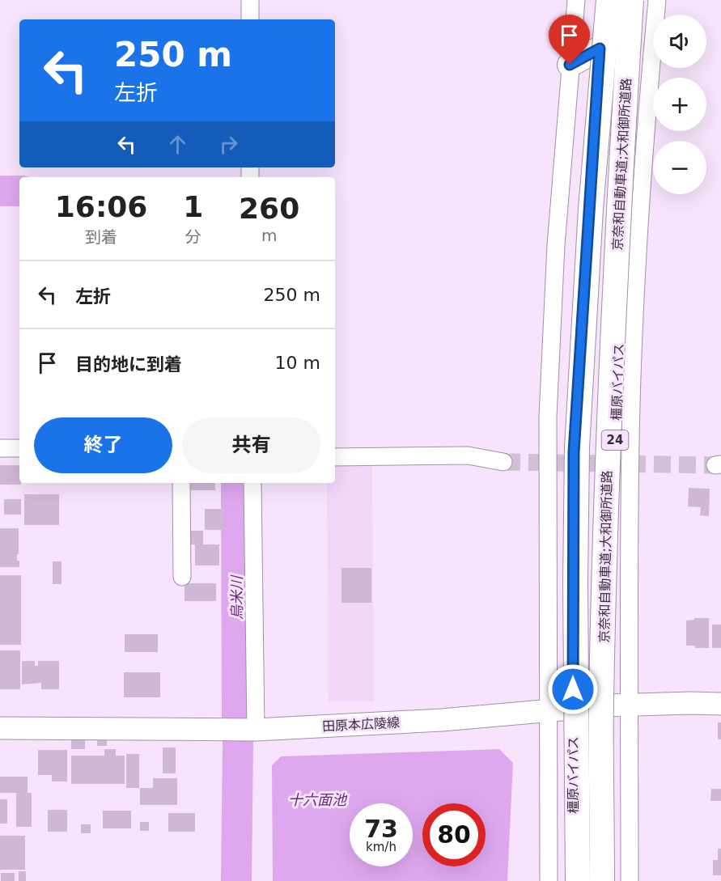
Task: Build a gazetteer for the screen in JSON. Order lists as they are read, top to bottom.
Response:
{
  "streets": {
    "highway": ["京奈和自動車道;大和御所道路", "橿原バイパス", "24"],
    "main road": ["田原本広陵線"]
  },
  "crossings": [
    ["橿原バイパス", "田原本広陵線"]
  ],
  "water": ["烏米川", "十六面池"],
  "page": {
    "map_buttons": ["+", "−"],
    "turn": ["250 m", "左折"],
    "eta": [
      "16:06",
      "到着",
      "1",
      "分",
      "260",
      "m"
    ],
    "list": [
      {
        "name": "左折",
        "value": "250 m"
      },
      {
        "name": "目的地に到着",
        "value": "10 m"
      }
    ],
    "buttons": ["終了", "共有"],
    "speed": "73 km/h",
    "limit": "80"
  }
}
